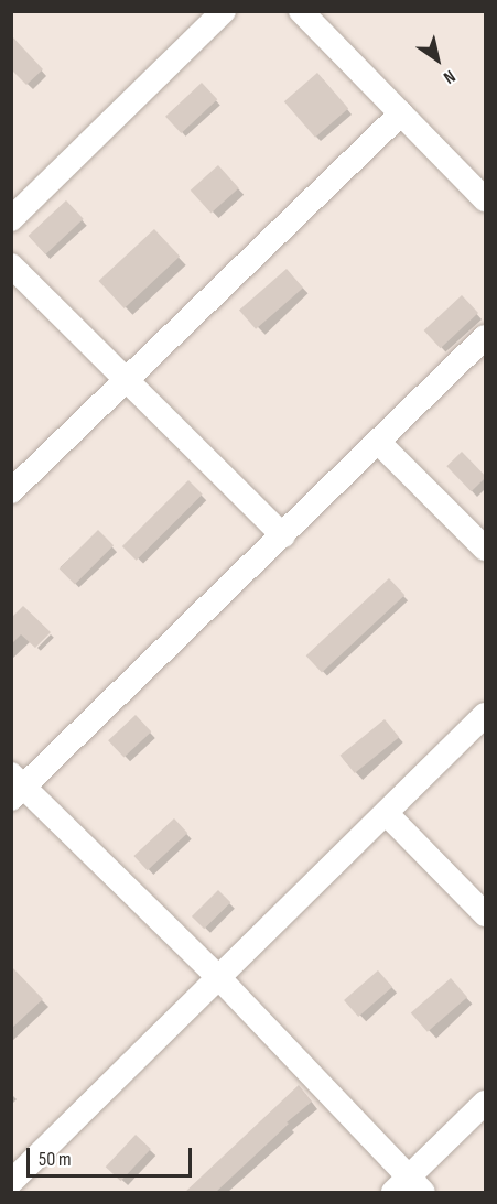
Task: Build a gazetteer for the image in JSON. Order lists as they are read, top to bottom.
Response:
{
  "scale_bar": "50 m",
  "north": "bottom right"
}
